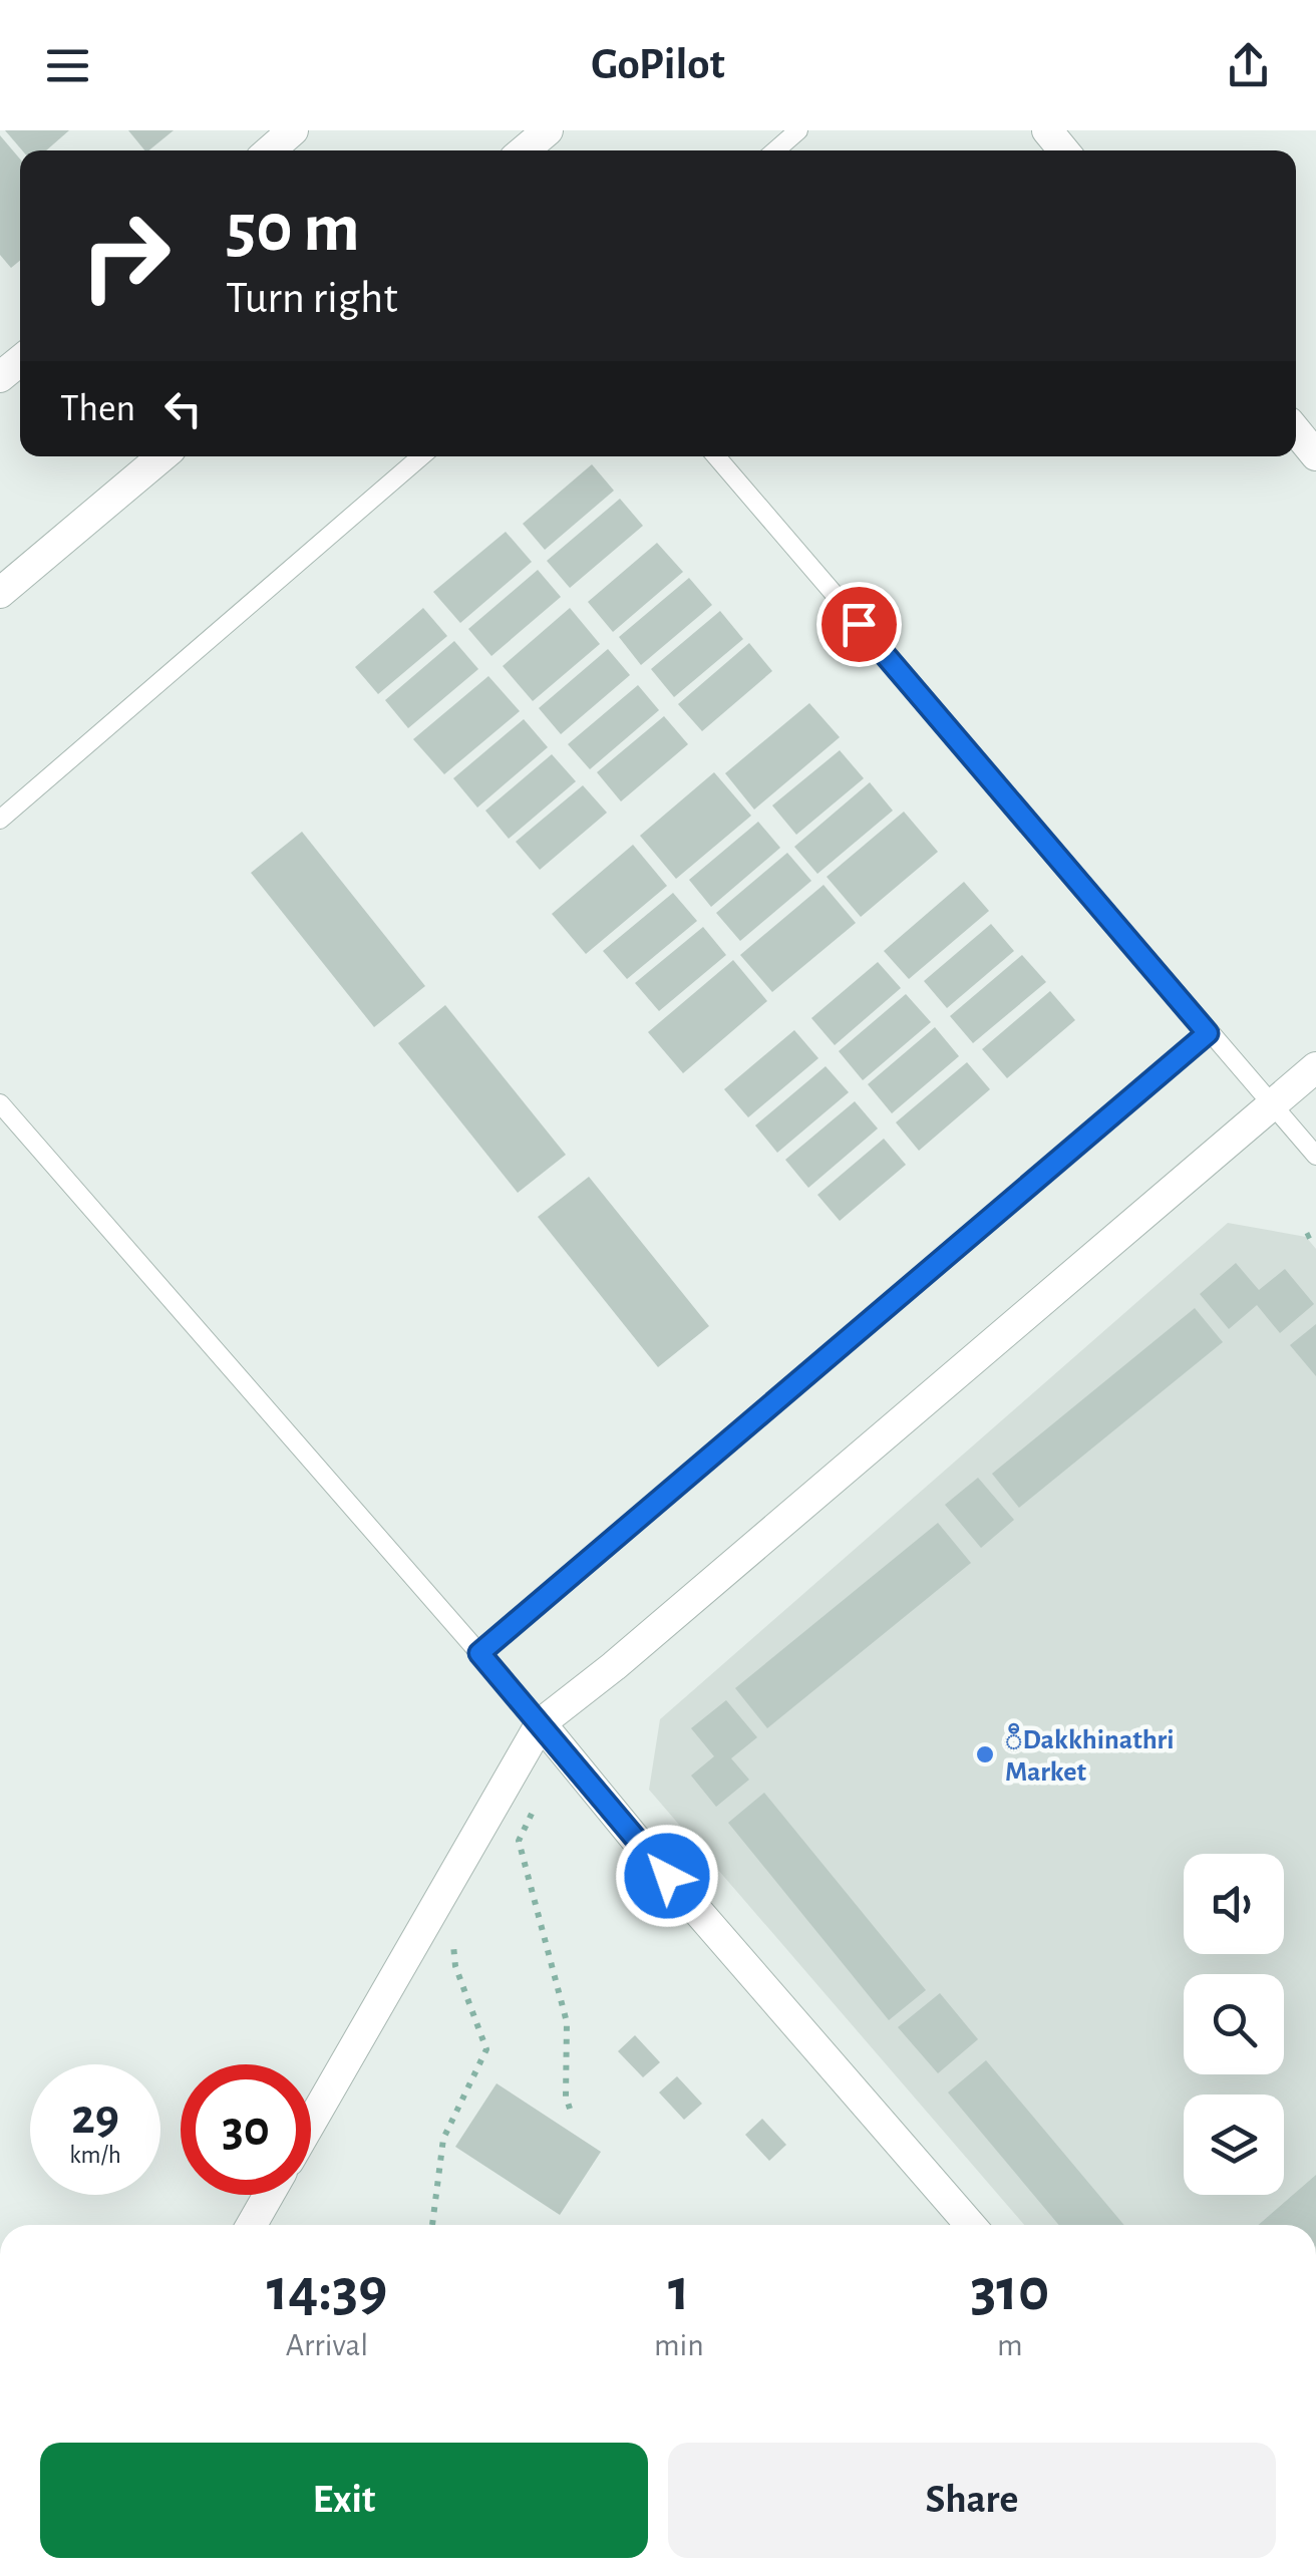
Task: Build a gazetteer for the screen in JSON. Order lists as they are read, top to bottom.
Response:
{
  "places": ["ီDakkhinathri Market"],
  "page": {
    "header": "GoPilot",
    "turn": ["50 m", "Turn right"],
    "then": "Then",
    "speed": "29 km/h",
    "limit": "30",
    "eta": [
      "14:39",
      "Arrival",
      "1",
      "min",
      "310",
      "m"
    ],
    "buttons": ["Exit", "Share"]
  }
}
